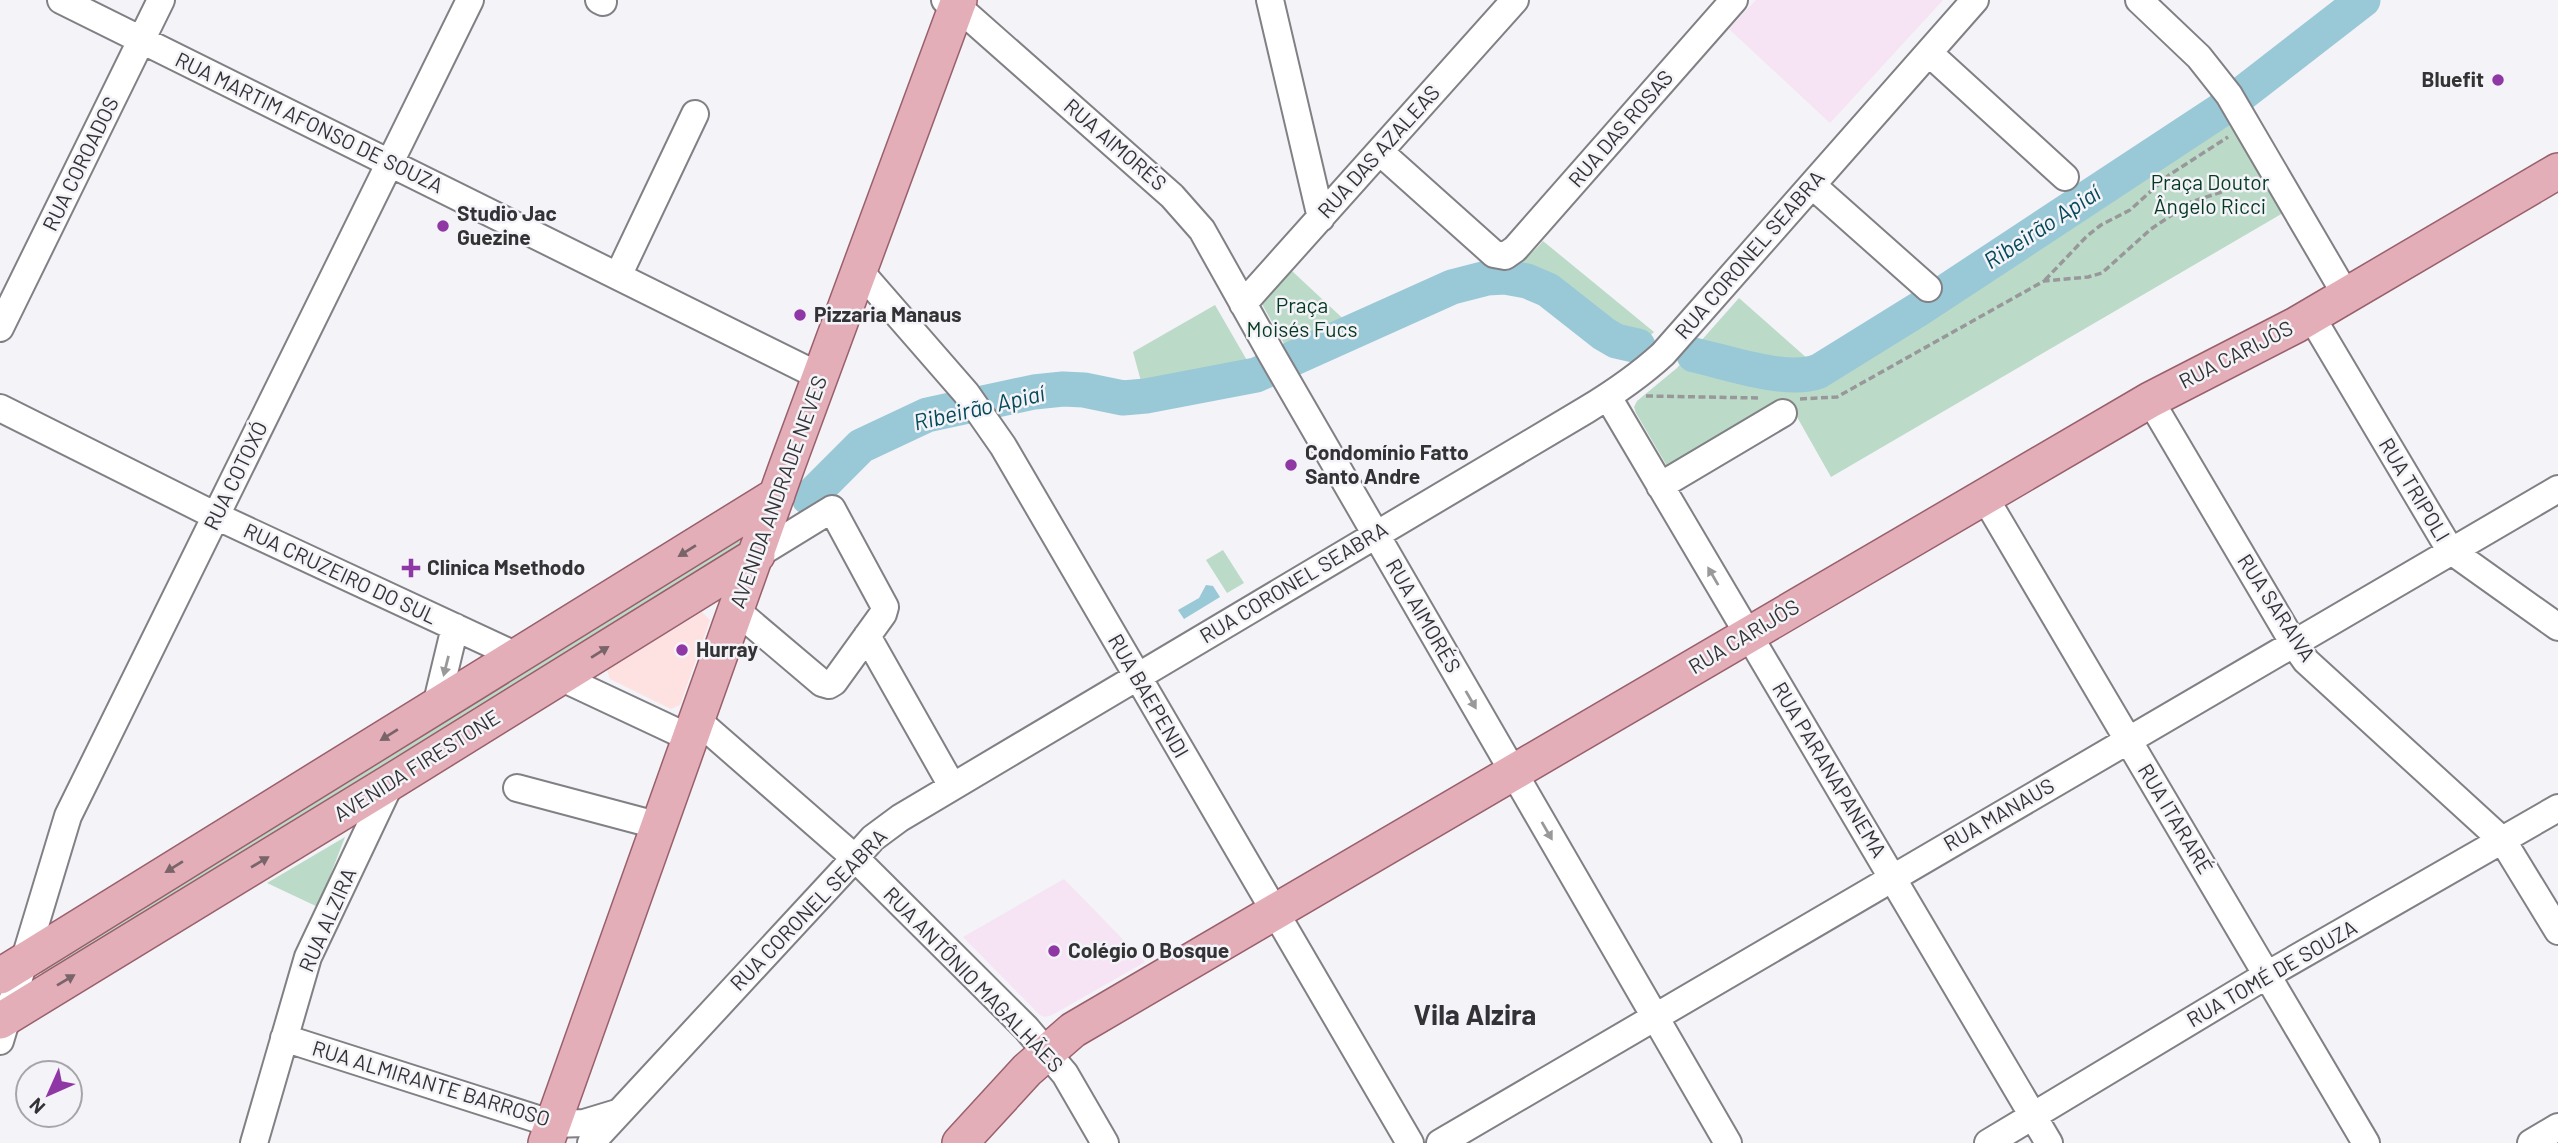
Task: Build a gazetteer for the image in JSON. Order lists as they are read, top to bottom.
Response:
{
  "streets": {
    "main road": ["RUA CARIJÓS", "AVENIDA ANDRADE NEVES", "AVENIDA FIRESTONE"],
    "street": [
      "RUA MARTIM AFONSO DE SOUZA",
      "RUA DAS ROSAS",
      "RUA AIMORÉS",
      "RUA DAS AZALEAS",
      "RUA COROADOS",
      "RUA CORONEL SEABRA",
      "RUA COTOXÓ",
      "RUA TRIPOLI",
      "RUA CRUZEIRO DO SUL",
      "RUA SARAIVA",
      "RUA BAEPENDI",
      "RUA PARANAPANEMA",
      "RUA MANAUS",
      "RUA ITARARÉ",
      "RUA ALZIRA",
      "RUA TOMÉ DE SOUZA",
      "RUA ANTÔNIO MAGALHÃES",
      "RUA ALMIRANTE BARROSO"
    ]
  },
  "crossings": [
    ["RUA MARTIM AFONSO DE SOUZA", "RUA COROADOS"],
    ["RUA MARTIM AFONSO DE SOUZA", "RUA COTOXÓ"],
    ["RUA MARTIM AFONSO DE SOUZA", "AVENIDA ANDRADE NEVES"],
    ["RUA DAS ROSAS", "RUA DAS AZALEAS"],
    ["RUA AIMORÉS", "RUA DAS AZALEAS"],
    ["RUA AIMORÉS", "RUA CORONEL SEABRA"],
    ["RUA AIMORÉS", "RUA CARIJÓS"],
    ["RUA AIMORÉS", "AVENIDA ANDRADE NEVES"],
    ["RUA AIMORÉS", "RUA MANAUS"],
    ["RUA CORONEL SEABRA", "RUA BAEPENDI"],
    ["RUA CORONEL SEABRA", "RUA PARANAPANEMA"],
    ["RUA CORONEL SEABRA", "RUA ANTÔNIO MAGALHÃES"],
    ["RUA CORONEL SEABRA", "RUA ALMIRANTE BARROSO"],
    ["RUA CARIJÓS", "RUA TRIPOLI"],
    ["RUA CARIJÓS", "RUA SARAIVA"],
    ["RUA CARIJÓS", "RUA BAEPENDI"],
    ["RUA CARIJÓS", "RUA PARANAPANEMA"],
    ["RUA CARIJÓS", "RUA ITARARÉ"],
    ["RUA CARIJÓS", "RUA ANTÔNIO MAGALHÃES"],
    ["RUA COTOXÓ", "RUA CRUZEIRO DO SUL"],
    ["RUA COTOXÓ", "AVENIDA FIRESTONE"],
    ["RUA TRIPOLI", "RUA MANAUS"],
    ["AVENIDA ANDRADE NEVES", "RUA BAEPENDI"],
    ["AVENIDA ANDRADE NEVES", "AVENIDA FIRESTONE"],
    ["AVENIDA ANDRADE NEVES", "RUA ANTÔNIO MAGALHÃES"],
    ["AVENIDA ANDRADE NEVES", "RUA ALMIRANTE BARROSO"],
    ["RUA CRUZEIRO DO SUL", "AVENIDA FIRESTONE"],
    ["RUA SARAIVA", "RUA MANAUS"],
    ["RUA SARAIVA", "RUA TOMÉ DE SOUZA"],
    ["AVENIDA FIRESTONE", "RUA ALZIRA"],
    ["RUA PARANAPANEMA", "RUA MANAUS"],
    ["RUA PARANAPANEMA", "RUA TOMÉ DE SOUZA"],
    ["RUA MANAUS", "RUA ITARARÉ"],
    ["RUA ITARARÉ", "RUA TOMÉ DE SOUZA"],
    ["RUA ALZIRA", "RUA ALMIRANTE BARROSO"]
  ],
  "one_way": ["RUA AIMORÉS"],
  "districts": ["Vila Alzira"],
  "water": ["Ribeirão Apiaí"],
  "parks": ["Praça Doutor Ângelo Ricci", "Praça Moisés Fucs"],
  "places": {
    "other": [
      "Bluefit",
      "Studio Jac Guezine",
      "Pizzaria Manaus",
      "Condomínio Fatto Santo Andre",
      "Hurray",
      "Colégio O Bosque"
    ],
    "health": ["Clinica Msethodo"]
  },
  "north": "bottom left"
}
